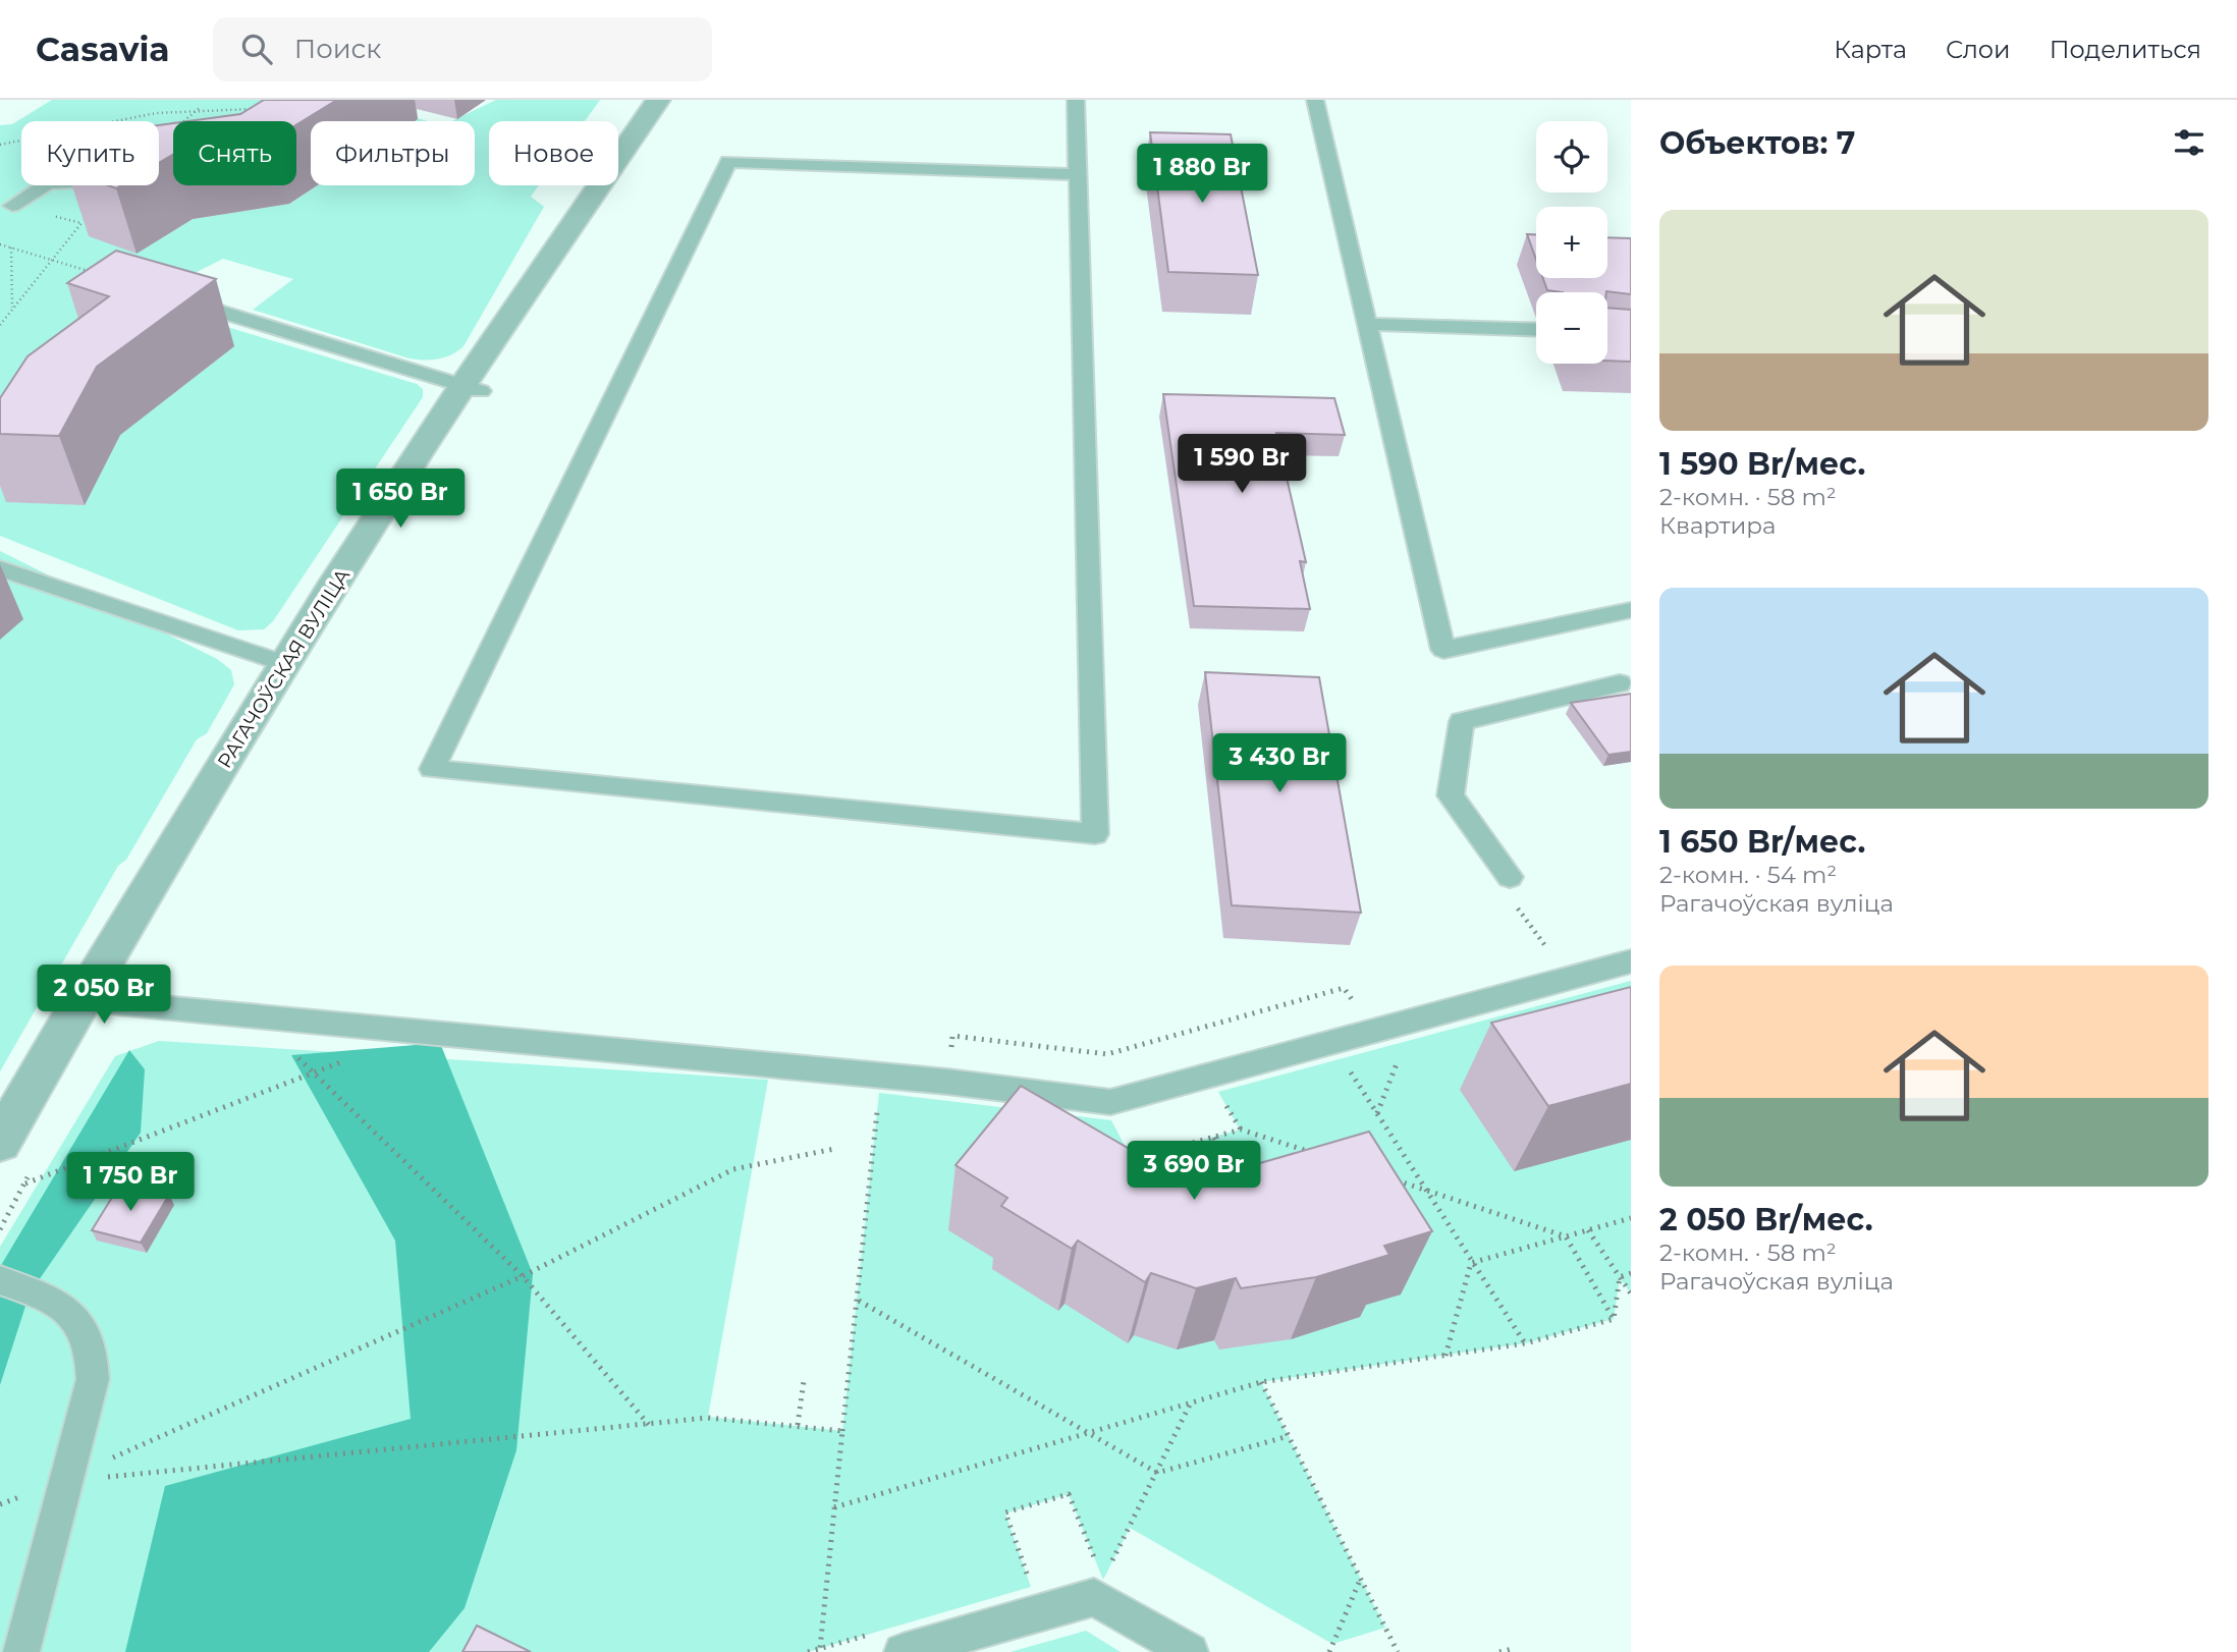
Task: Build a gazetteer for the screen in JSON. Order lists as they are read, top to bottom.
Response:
{
  "streets": {
    "street": ["РАГАЧОЎСКАЯ ВУЛІЦА"]
  },
  "page": {
    "header": "Casavia",
    "search": "Поиск",
    "nav": ["Карта", "Слои", "Поделиться"],
    "heading": "Объектов: 7",
    "map_buttons": ["+", "−"],
    "chip": [
      "Купить",
      "Снять",
      "Фильтры",
      "Новое"
    ],
    "price": [
      "1 880 Br",
      "1 590 Br",
      "1 650 Br",
      "3 430 Br",
      "2 050 Br",
      "3 690 Br",
      "1 750 Br"
    ],
    "list": [
      {
        "name": "1 590 Br/мес.",
        "note": "2-комн. · 58 m² · Квартира"
      },
      {
        "name": "1 650 Br/мес.",
        "note": "2-комн. · 54 m² · Рагачоўская вуліца"
      },
      {
        "name": "2 050 Br/мес.",
        "note": "2-комн. · 58 m² · Рагачоўская вуліца"
      }
    ]
  }
}
